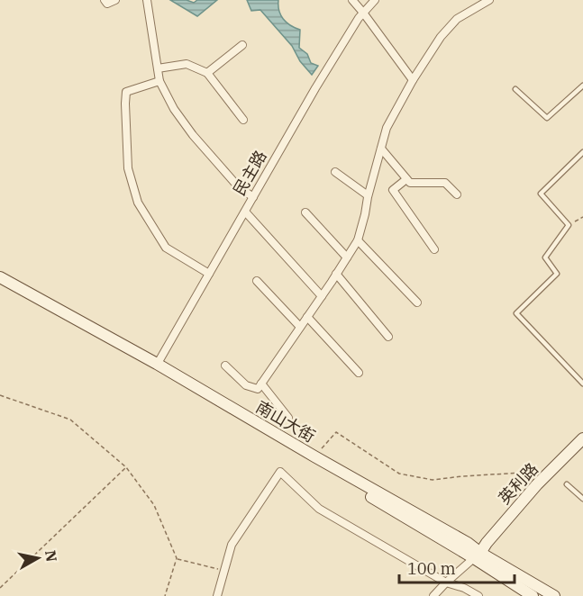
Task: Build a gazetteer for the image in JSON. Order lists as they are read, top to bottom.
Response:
{
  "streets": {
    "street": ["民主路", "南山大街", "英利路"]
  },
  "crossings": [
    ["民主路", "南山大街"],
    ["南山大街", "英利路"]
  ],
  "scale_bar": "100 m",
  "north": "right"
}
